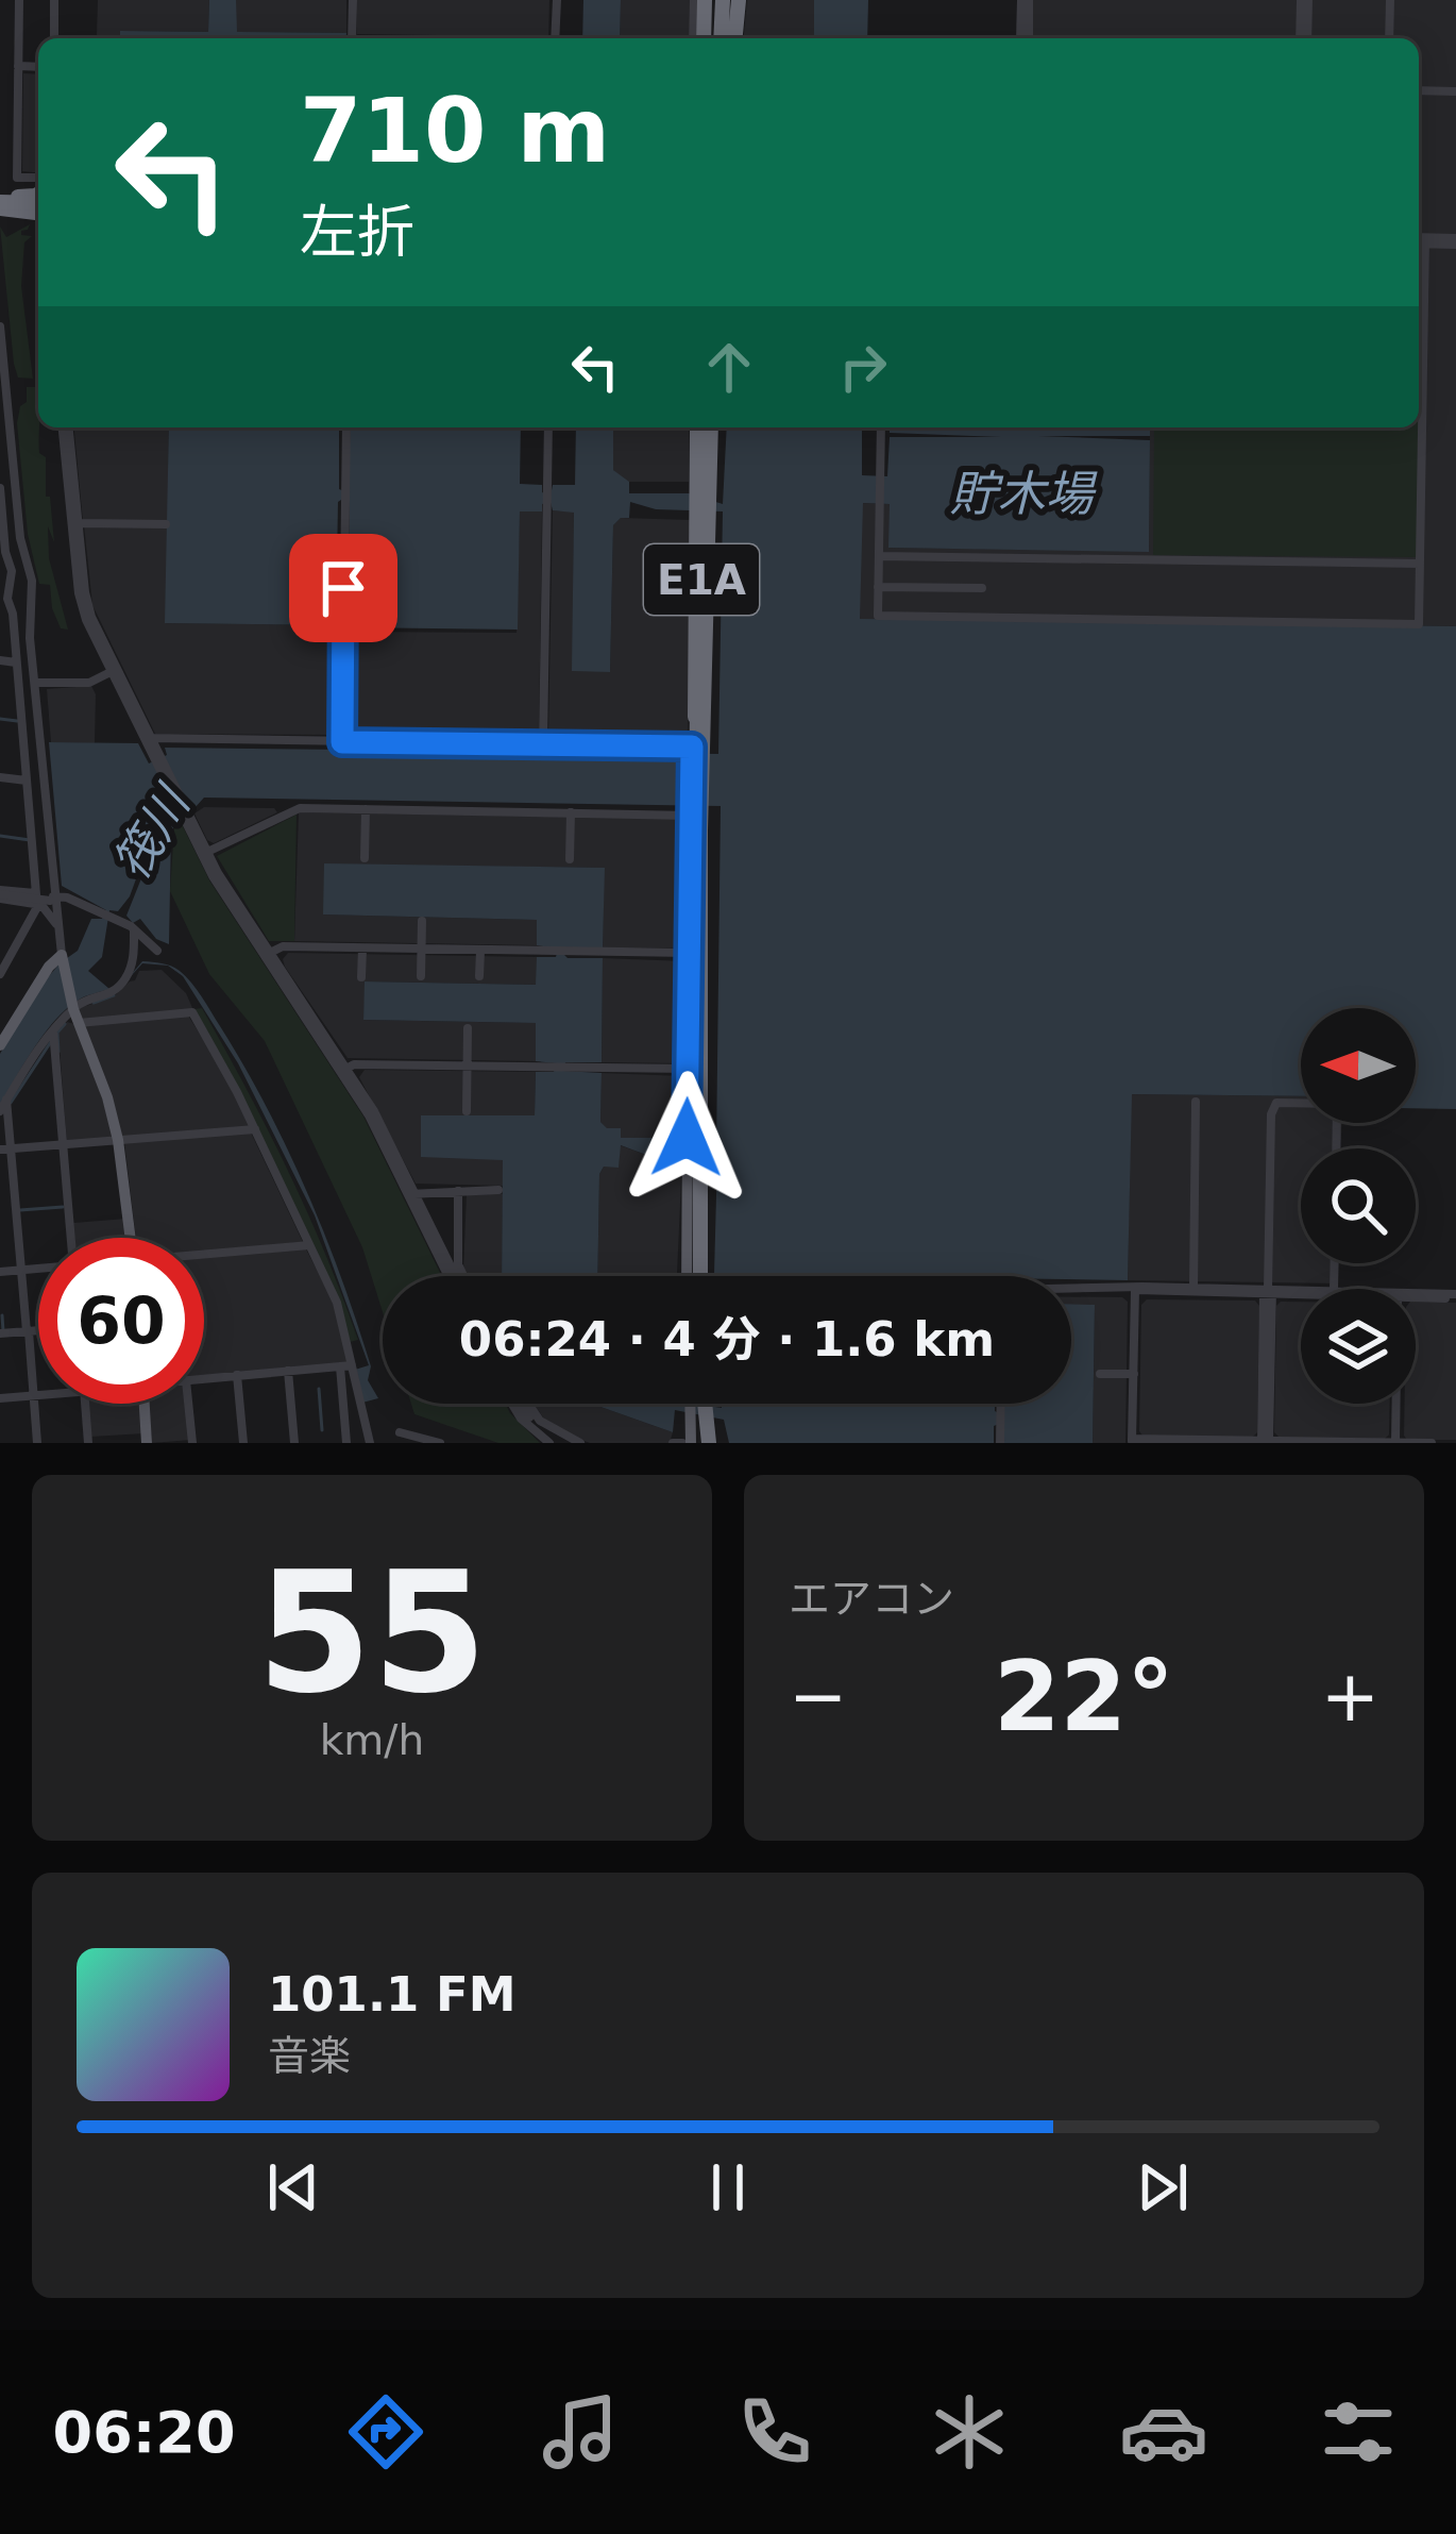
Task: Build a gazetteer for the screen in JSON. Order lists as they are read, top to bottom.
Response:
{
  "streets": {
    "highway": ["E1A"]
  },
  "water": ["貯木場", "筏川"],
  "north": "left",
  "page": {
    "turn": ["710 m", "左折"],
    "limit": "60",
    "trip": "06:24 · 4 分 · 1.6 km",
    "tile": [
      ["55", "km/h"],
      "エアコン"
    ],
    "heat": ["−", "22°", "+"],
    "song": ["101.1 FM", "音楽"],
    "tabs": "06:20"
  }
}
